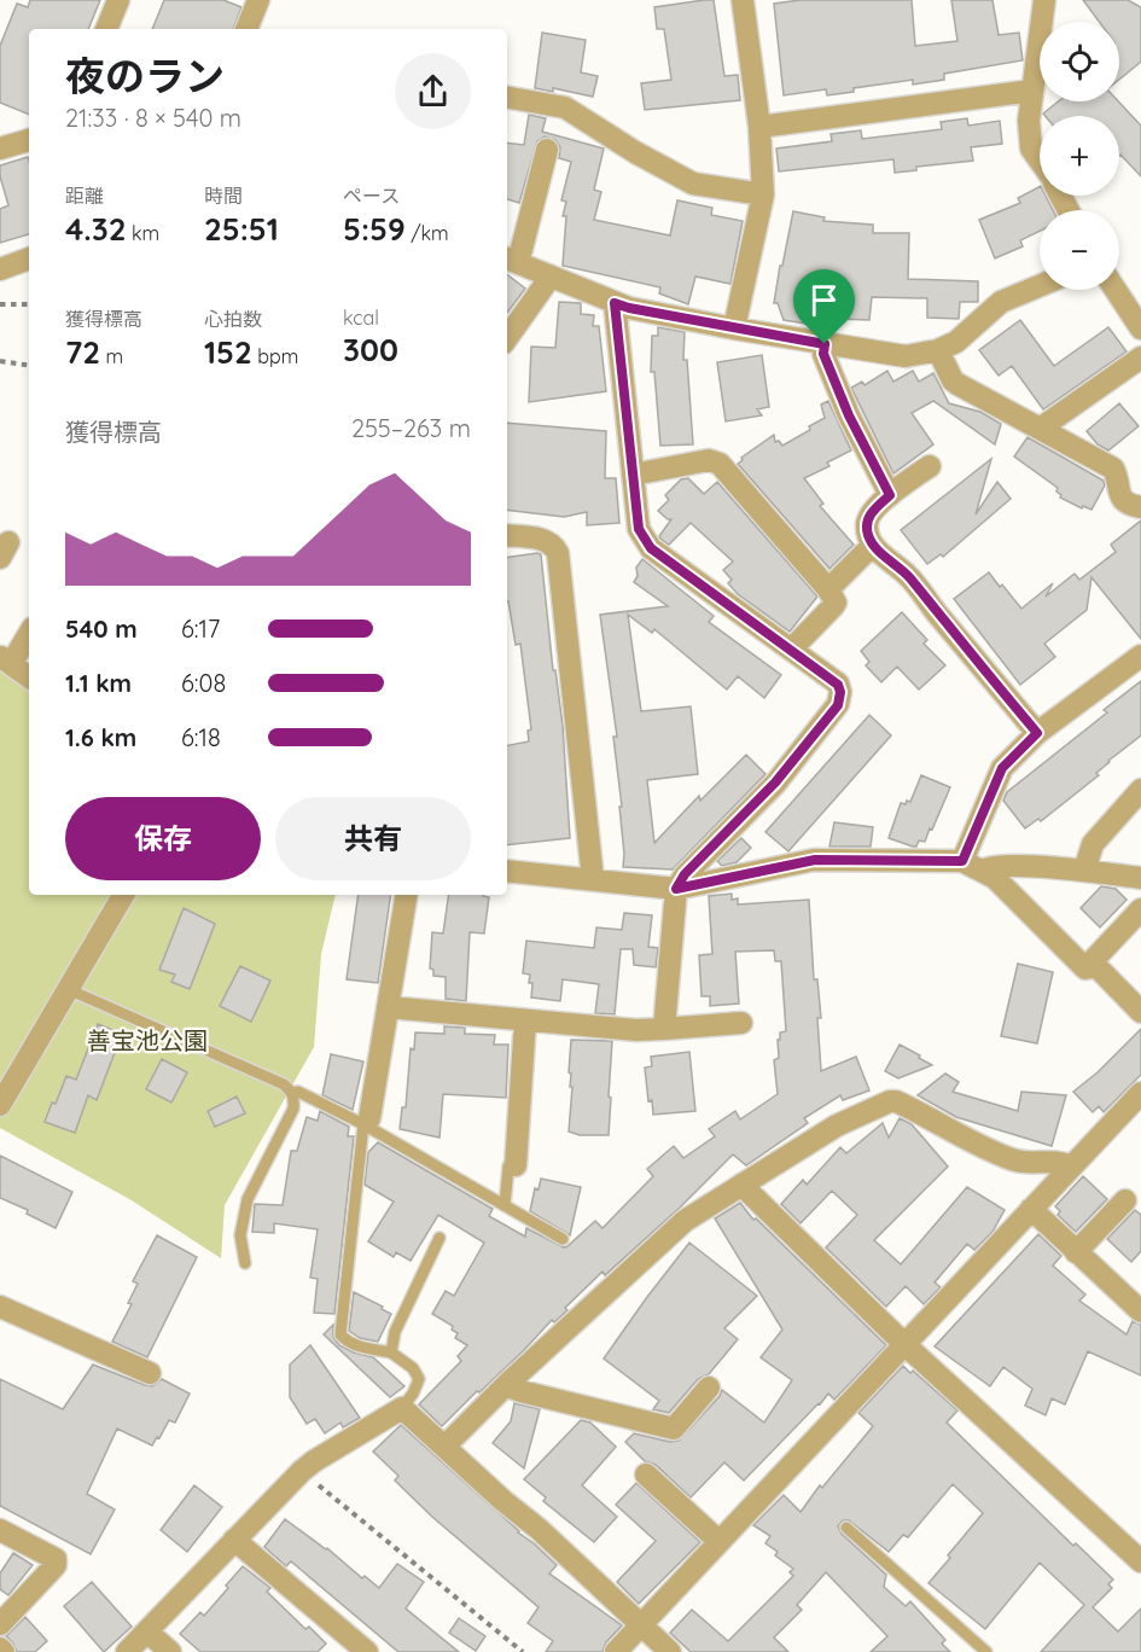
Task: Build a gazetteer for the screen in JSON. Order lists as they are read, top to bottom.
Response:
{
  "parks": ["善宝池公園"],
  "page": {
    "map_buttons": ["+", "−"],
    "heading": ["夜のラン", "21:33 · 8 × 540 m"],
    "stats": [
      ["距離", "4.32 km"],
      ["時間", "25:51"],
      ["ペース", "5:59 /km"],
      ["獲得標高", "72 m"],
      ["心拍数", "152 bpm"],
      ["kcal", "300"]
    ],
    "chart": ["獲得標高", "255–263 m"],
    "list": [
      {
        "name": "540 m",
        "note": "6:17"
      },
      {
        "name": "1.1 km",
        "note": "6:08"
      },
      {
        "name": "1.6 km",
        "note": "6:18"
      }
    ],
    "buttons": ["保存", "共有"]
  }
}
